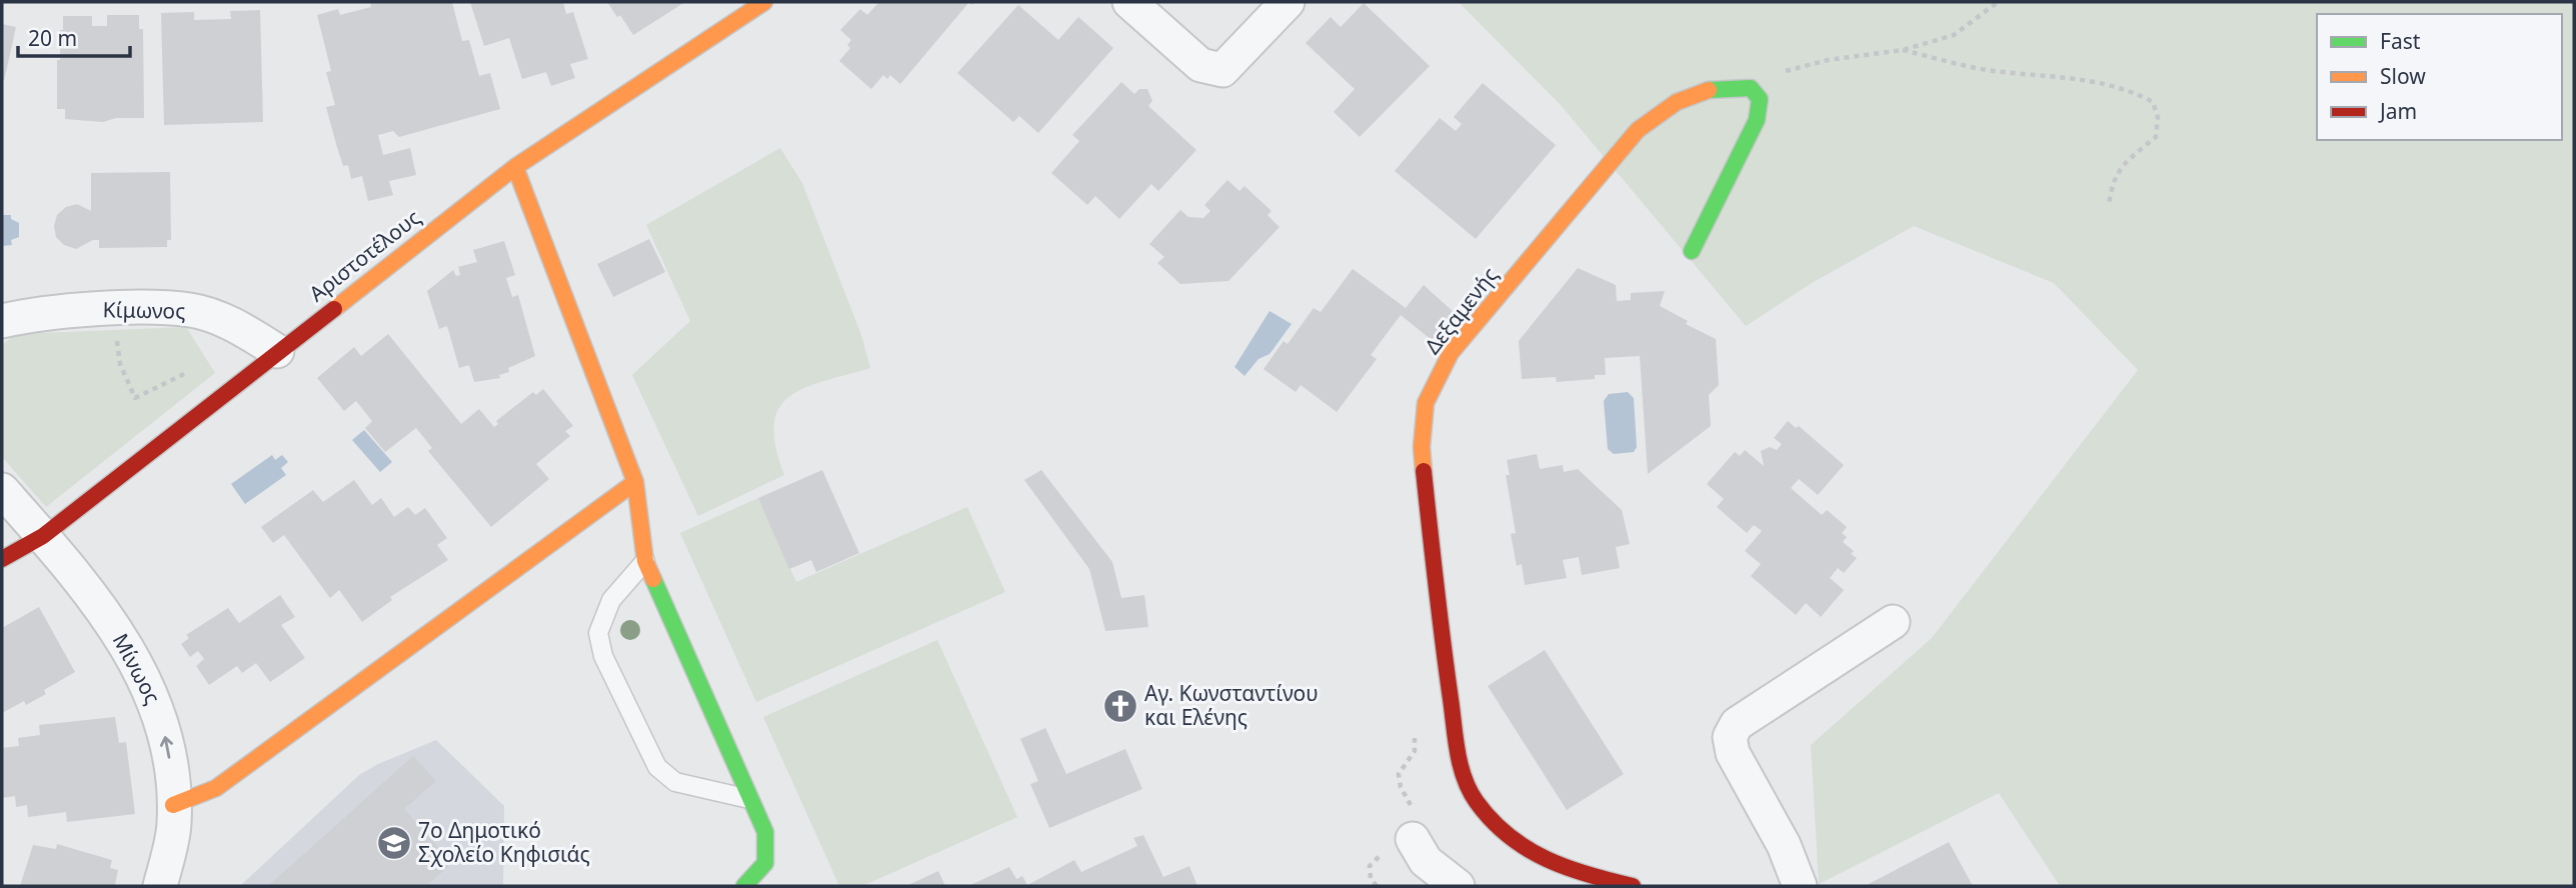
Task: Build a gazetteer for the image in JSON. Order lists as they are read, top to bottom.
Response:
{
  "streets": {
    "street": [
      "Αριστοτέλους",
      "Κίμωνος",
      "Δεξαμενής",
      "Μίνωος"
    ]
  },
  "crossings": [
    ["Αριστοτέλους", "Κίμωνος"],
    ["Αριστοτέλους", "Μίνωος"]
  ],
  "one_way": ["Μίνωος"],
  "places": {
    "church": ["Αγ. Κωνσταντίνου και Ελένης"],
    "school or university": ["7ο Δημοτικό Σχολείο Κηφισιάς"]
  },
  "legend": ["Fast", "Slow", "Jam"],
  "scale_bar": "20 m"
}
